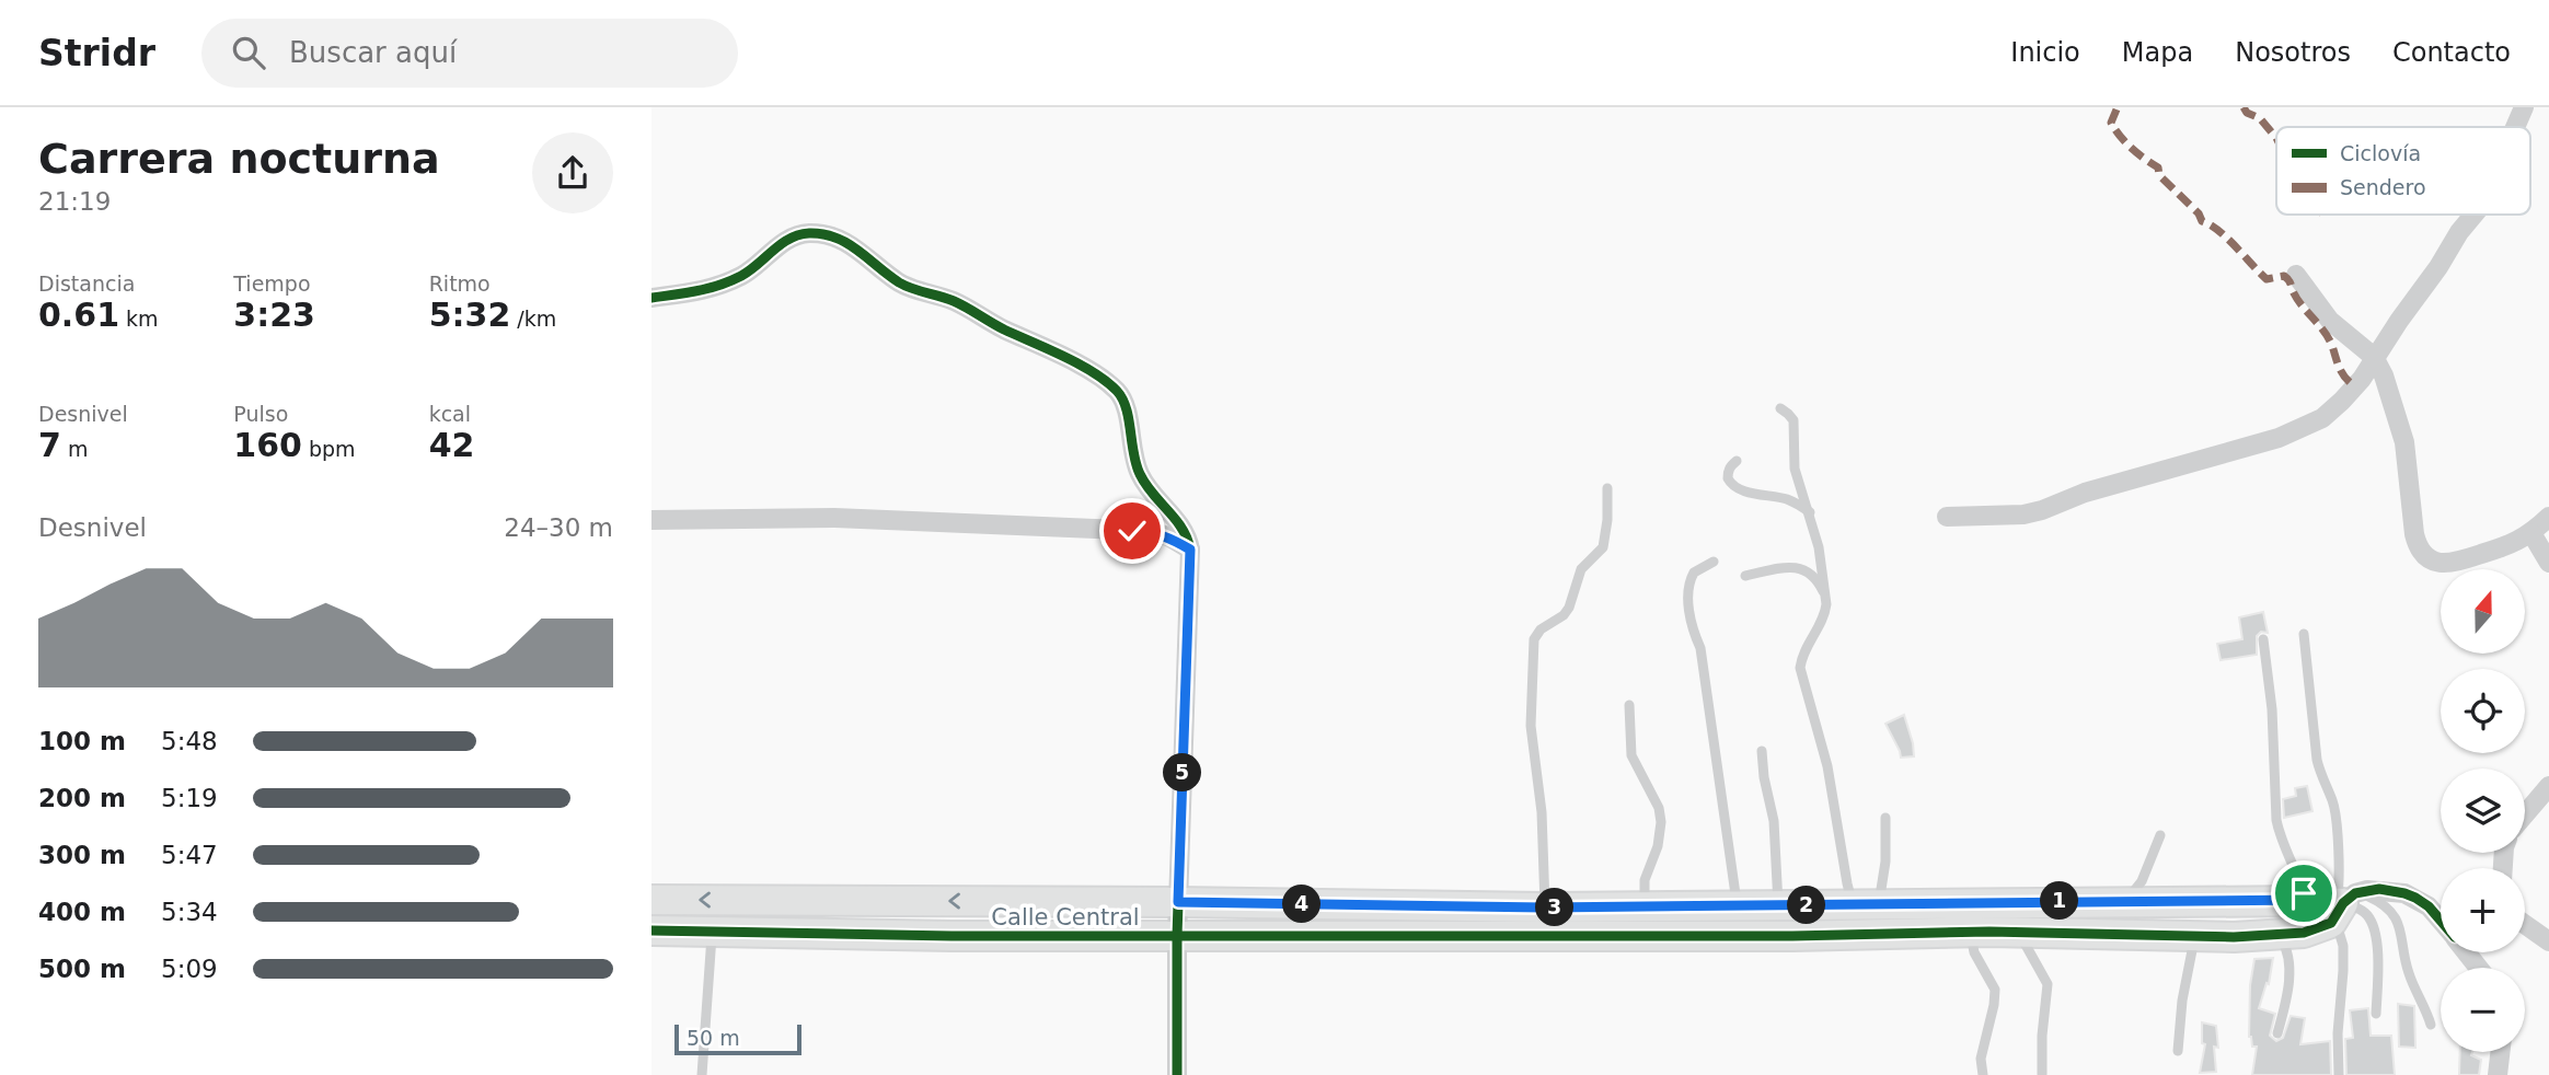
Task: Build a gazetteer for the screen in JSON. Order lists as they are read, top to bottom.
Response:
{
  "streets": {
    "street": ["Calle Central"]
  },
  "legend": ["Ciclovía", "Sendero"],
  "scale_bar": "50 m",
  "north": "top",
  "page": {
    "header": "Stridr",
    "search": "Buscar aquí",
    "nav": [
      "Inicio",
      "Mapa",
      "Nosotros",
      "Contacto"
    ],
    "heading": ["Carrera nocturna", "21:19"],
    "stats": [
      ["Distancia", "0.61 km"],
      ["Tiempo", "3:23"],
      ["Ritmo", "5:32 /km"],
      ["Desnivel", "7 m"],
      ["Pulso", "160 bpm"],
      ["kcal", "42"]
    ],
    "chart": ["Desnivel", "24–30 m"],
    "map_buttons": ["+", "−"],
    "list": [
      {
        "name": "100 m",
        "note": "5:48"
      },
      {
        "name": "200 m",
        "note": "5:19"
      },
      {
        "name": "300 m",
        "note": "5:47"
      },
      {
        "name": "400 m",
        "note": "5:34"
      },
      {
        "name": "500 m",
        "note": "5:09"
      }
    ],
    "pins": [
      "5",
      "1",
      "4",
      "2",
      "3"
    ],
    "scale": "50 m"
  }
}
